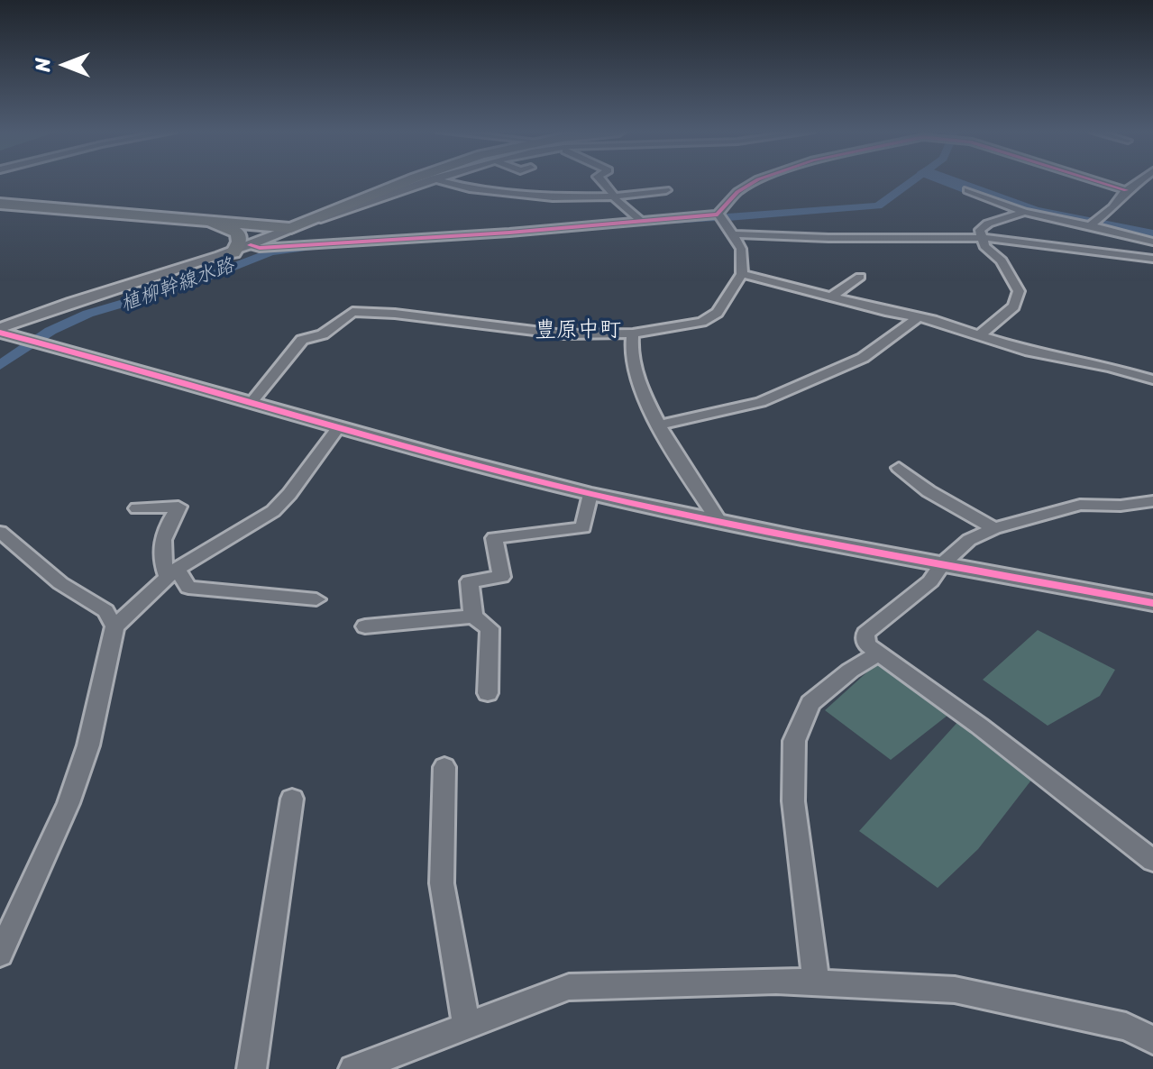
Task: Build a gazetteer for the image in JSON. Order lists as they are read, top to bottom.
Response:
{
  "districts": ["豊原中町"],
  "water": ["植柳幹線水路"],
  "north": "left"
}
